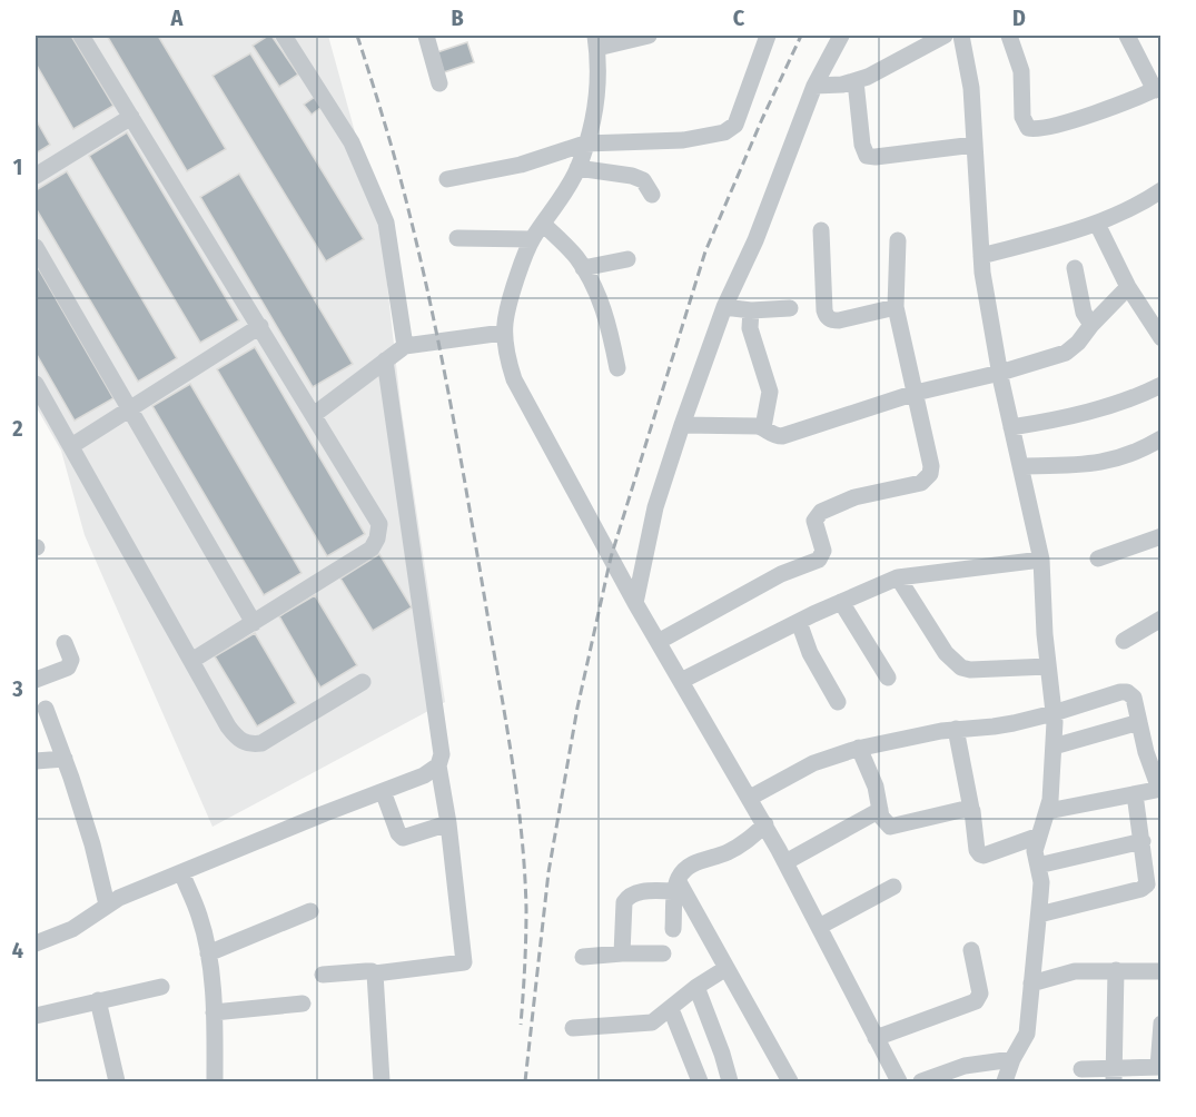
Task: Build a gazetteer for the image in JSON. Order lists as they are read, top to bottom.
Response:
{
  "grid": {
    "columns": [
      "A",
      "B",
      "C",
      "D"
    ],
    "rows": [
      "1",
      "2",
      "3",
      "4"
    ]
  }
}
